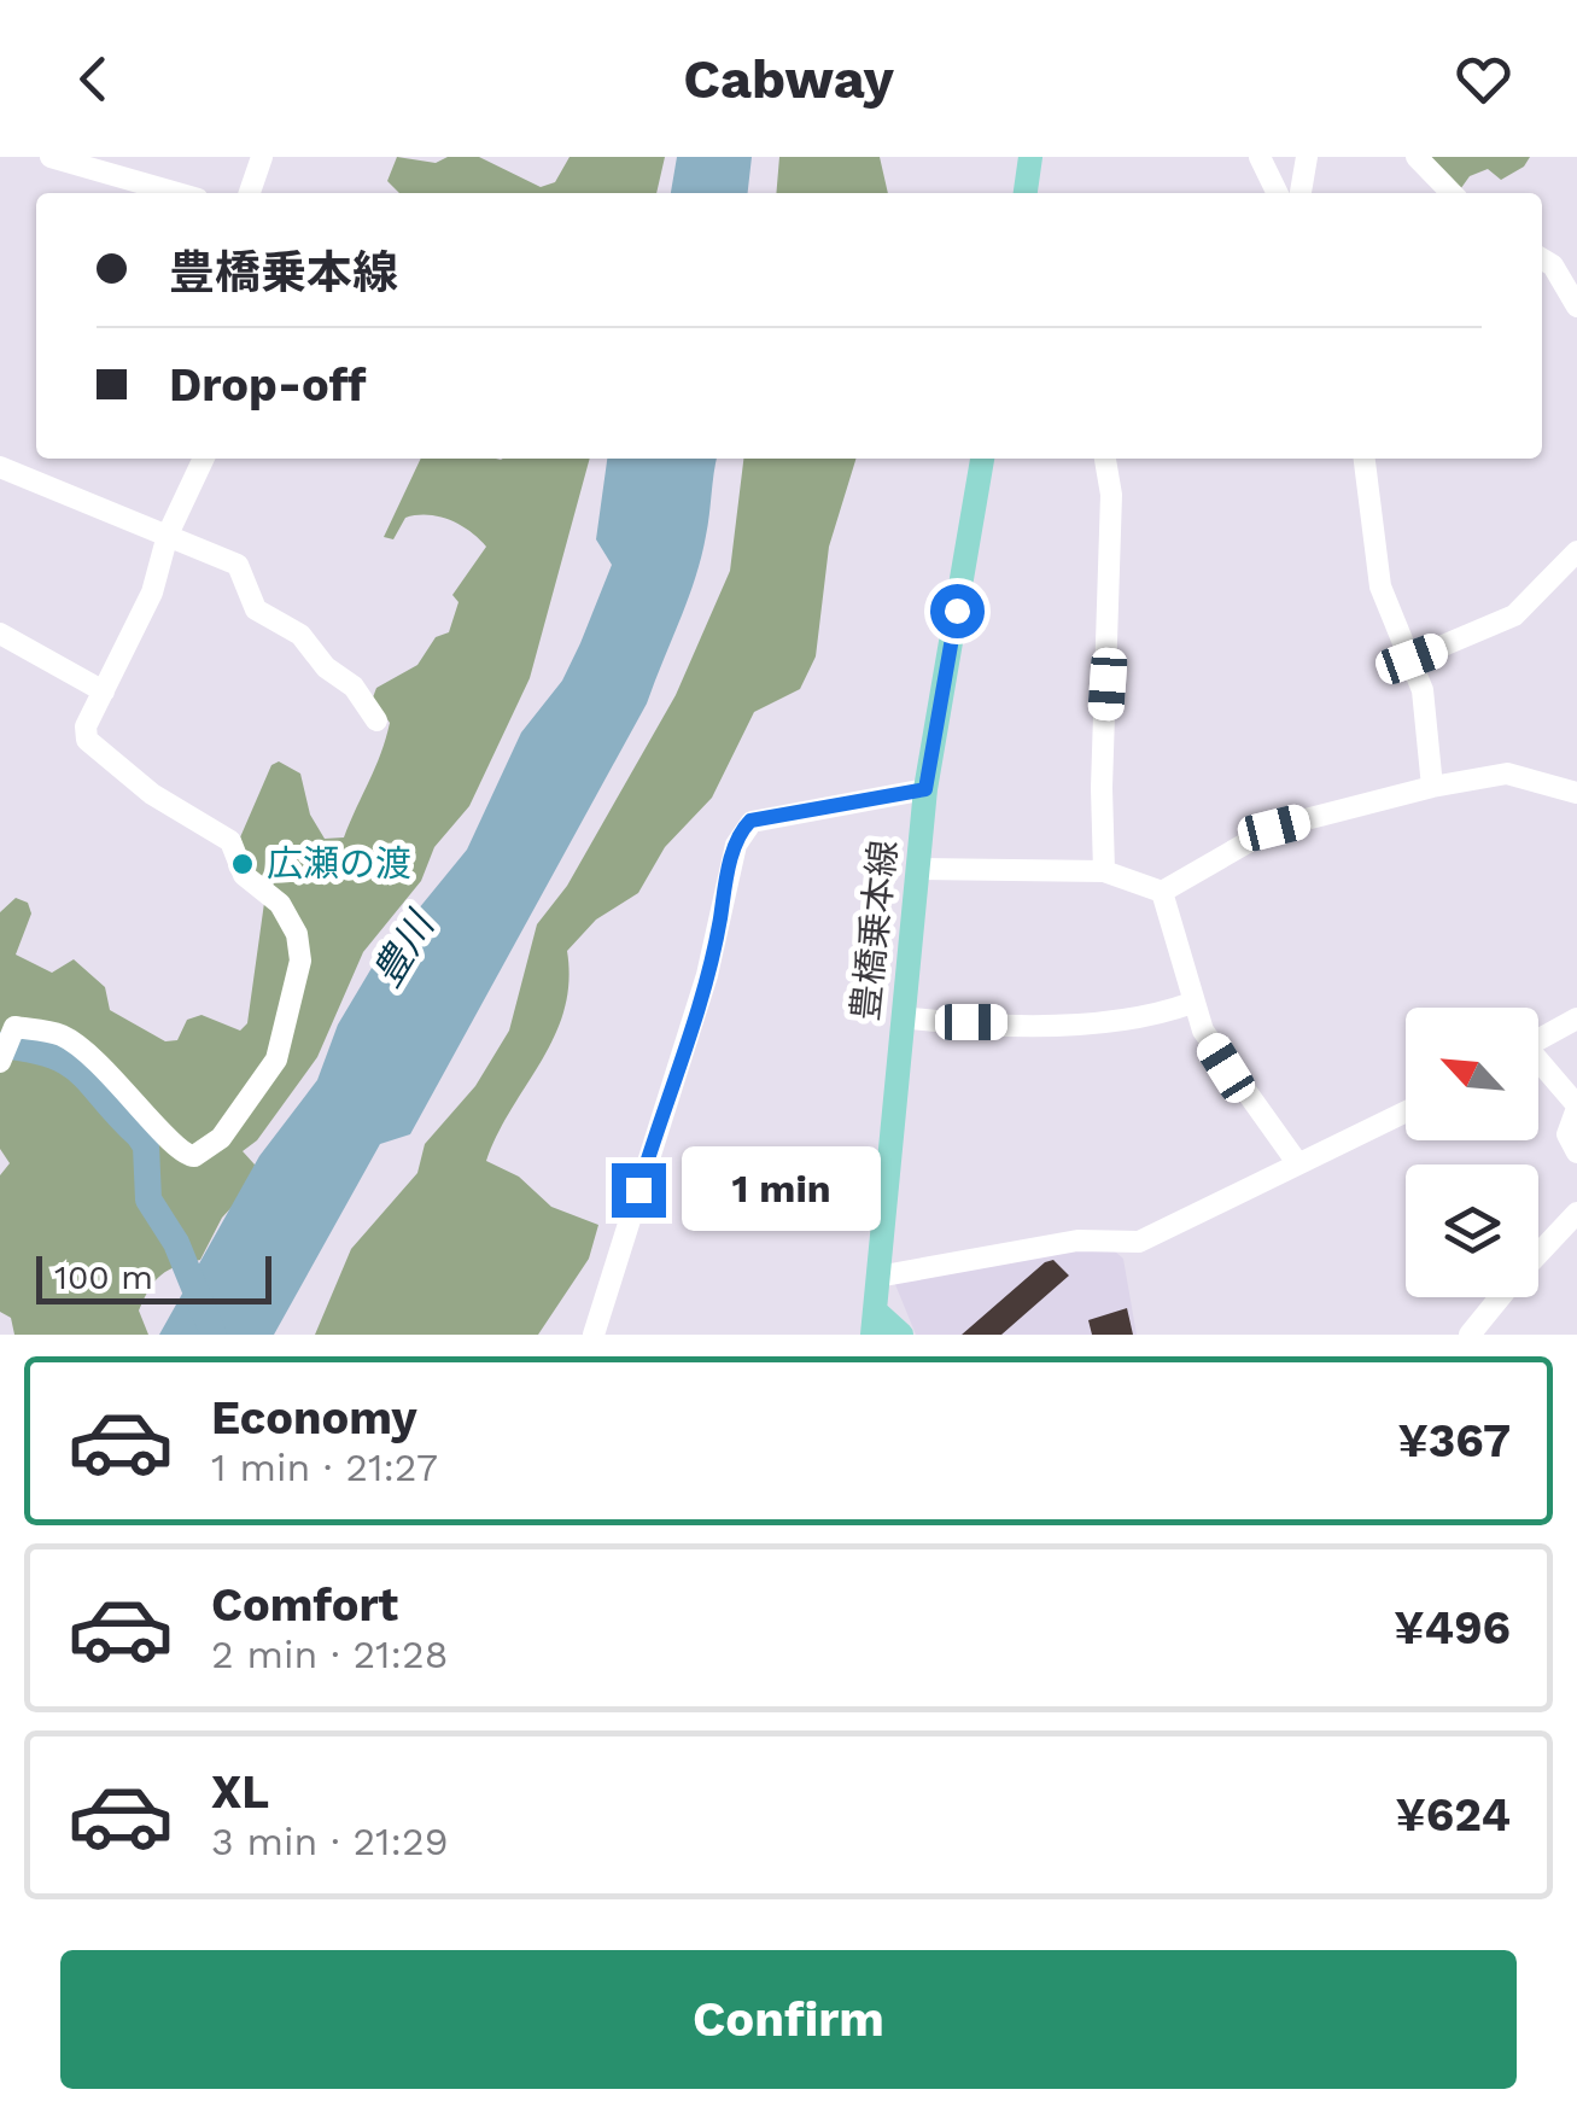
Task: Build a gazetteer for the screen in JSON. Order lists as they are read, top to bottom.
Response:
{
  "streets": {
    "main road": ["豊橋乗本線"]
  },
  "water": ["豊川"],
  "places": ["広瀬の渡"],
  "scale_bar": "100 m",
  "north": "top left",
  "page": {
    "header": "Cabway",
    "banner": ["豊橋乗本線", "Drop-off"],
    "bubble": "1 min",
    "scale": "100 m",
    "list": [
      {
        "name": "Economy",
        "note": "1 min · 21:27",
        "value": "¥367"
      },
      {
        "name": "Comfort",
        "note": "2 min · 21:28",
        "value": "¥496"
      },
      {
        "name": "XL",
        "note": "3 min · 21:29",
        "value": "¥624"
      }
    ],
    "buttons": "Confirm"
  }
}
